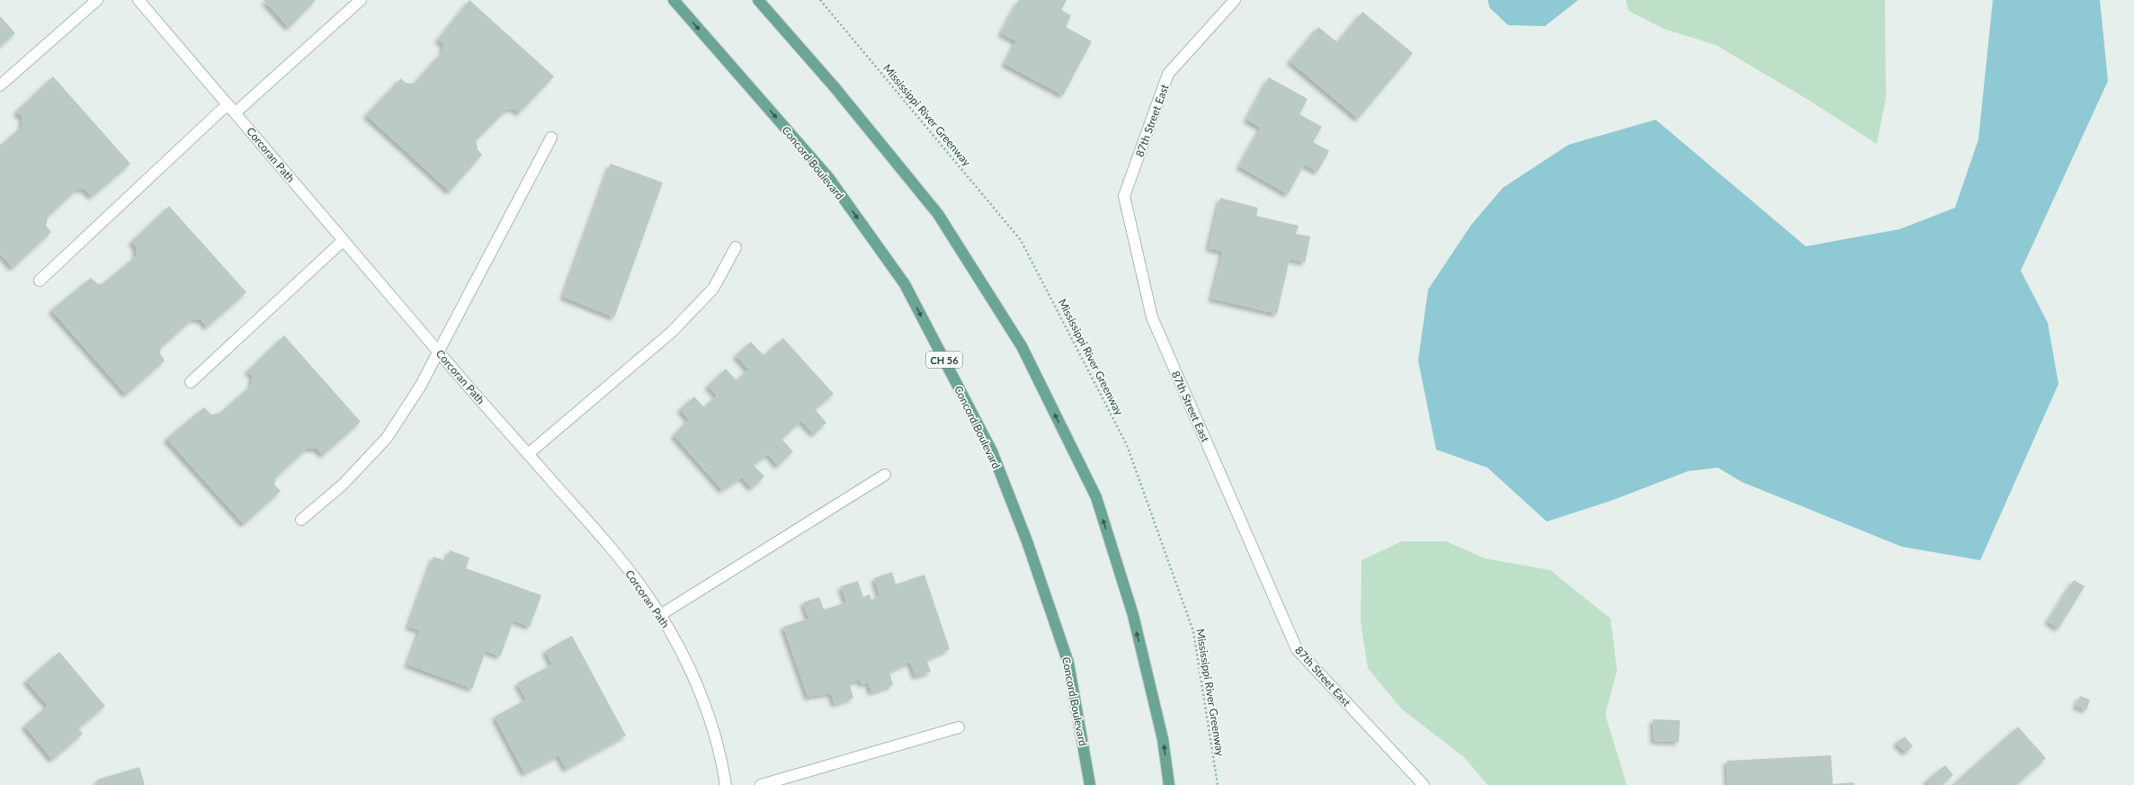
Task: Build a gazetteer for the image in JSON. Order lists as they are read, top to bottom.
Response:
{
  "streets": {
    "main road": ["Concord Boulevard", "CH 56"],
    "street": ["87th Street East", "Corcoran Path"],
    "path": ["Mississippi River Greenway"]
  }
}
